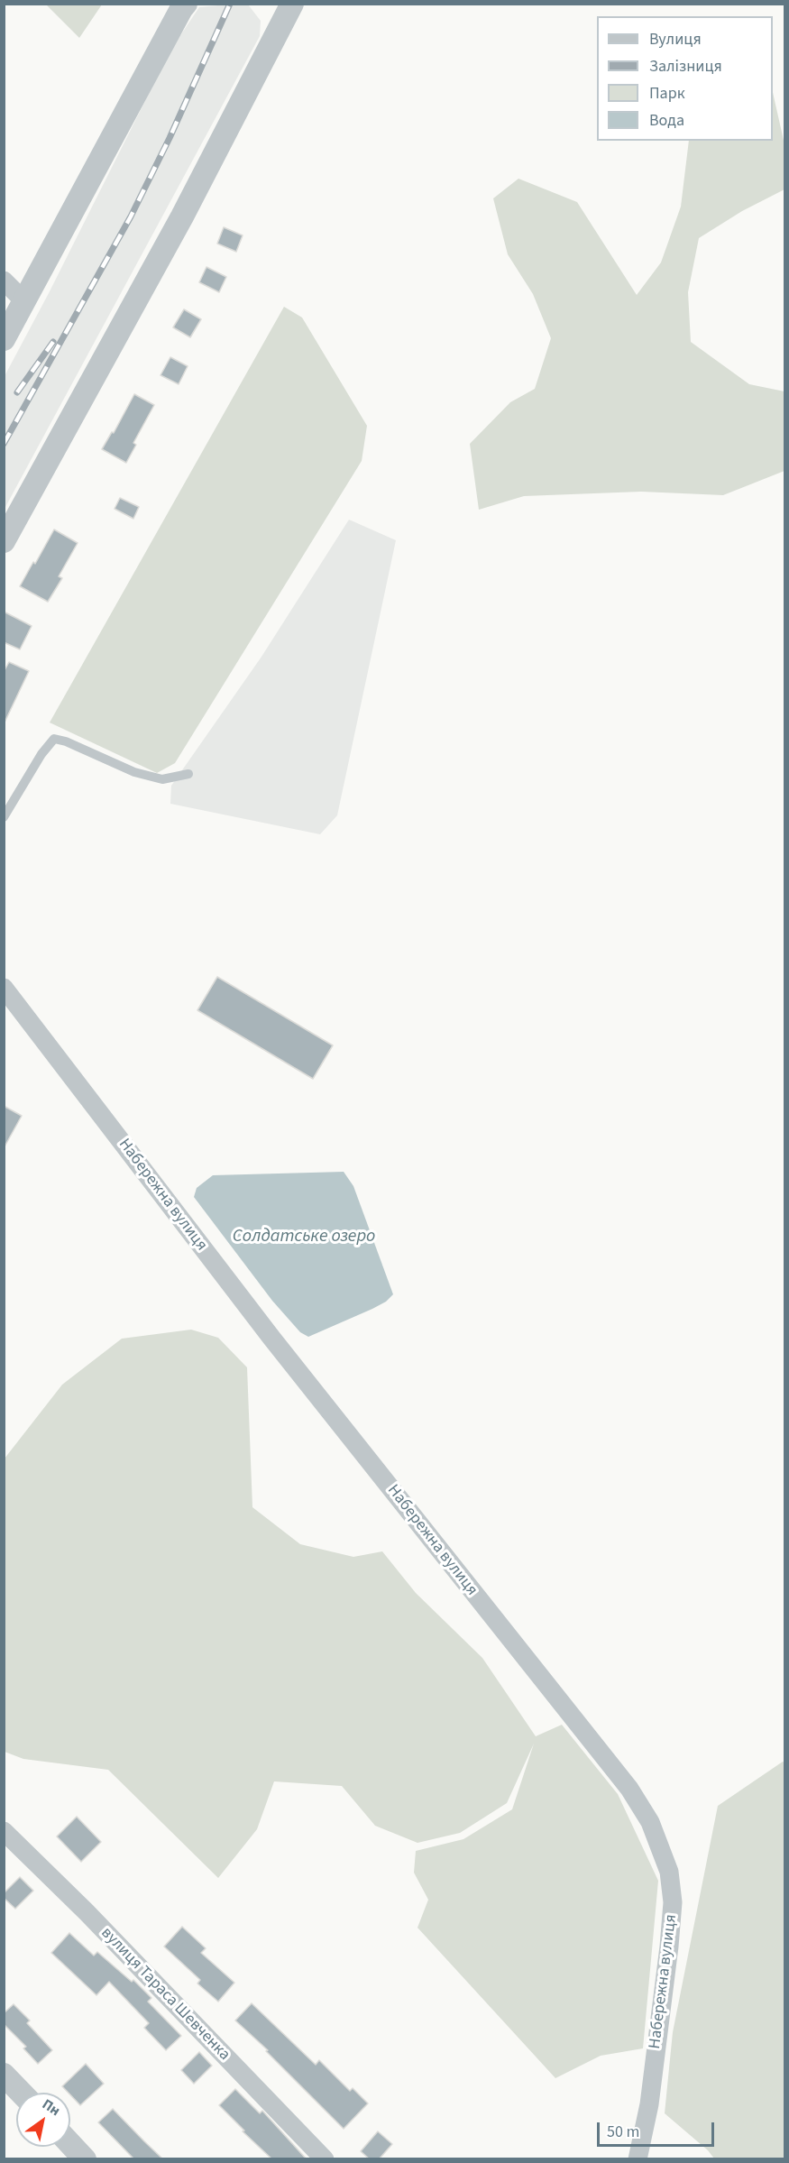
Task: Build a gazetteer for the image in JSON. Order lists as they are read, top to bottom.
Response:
{
  "streets": {
    "street": ["Набережна вулиця", "вулиця Тараса Шевченка"]
  },
  "water": ["Солдатське озеро"],
  "legend": [
    "Вулиця",
    "Залізниця",
    "Парк",
    "Вода"
  ],
  "scale_bar": "50 m",
  "north": "top right"
}
